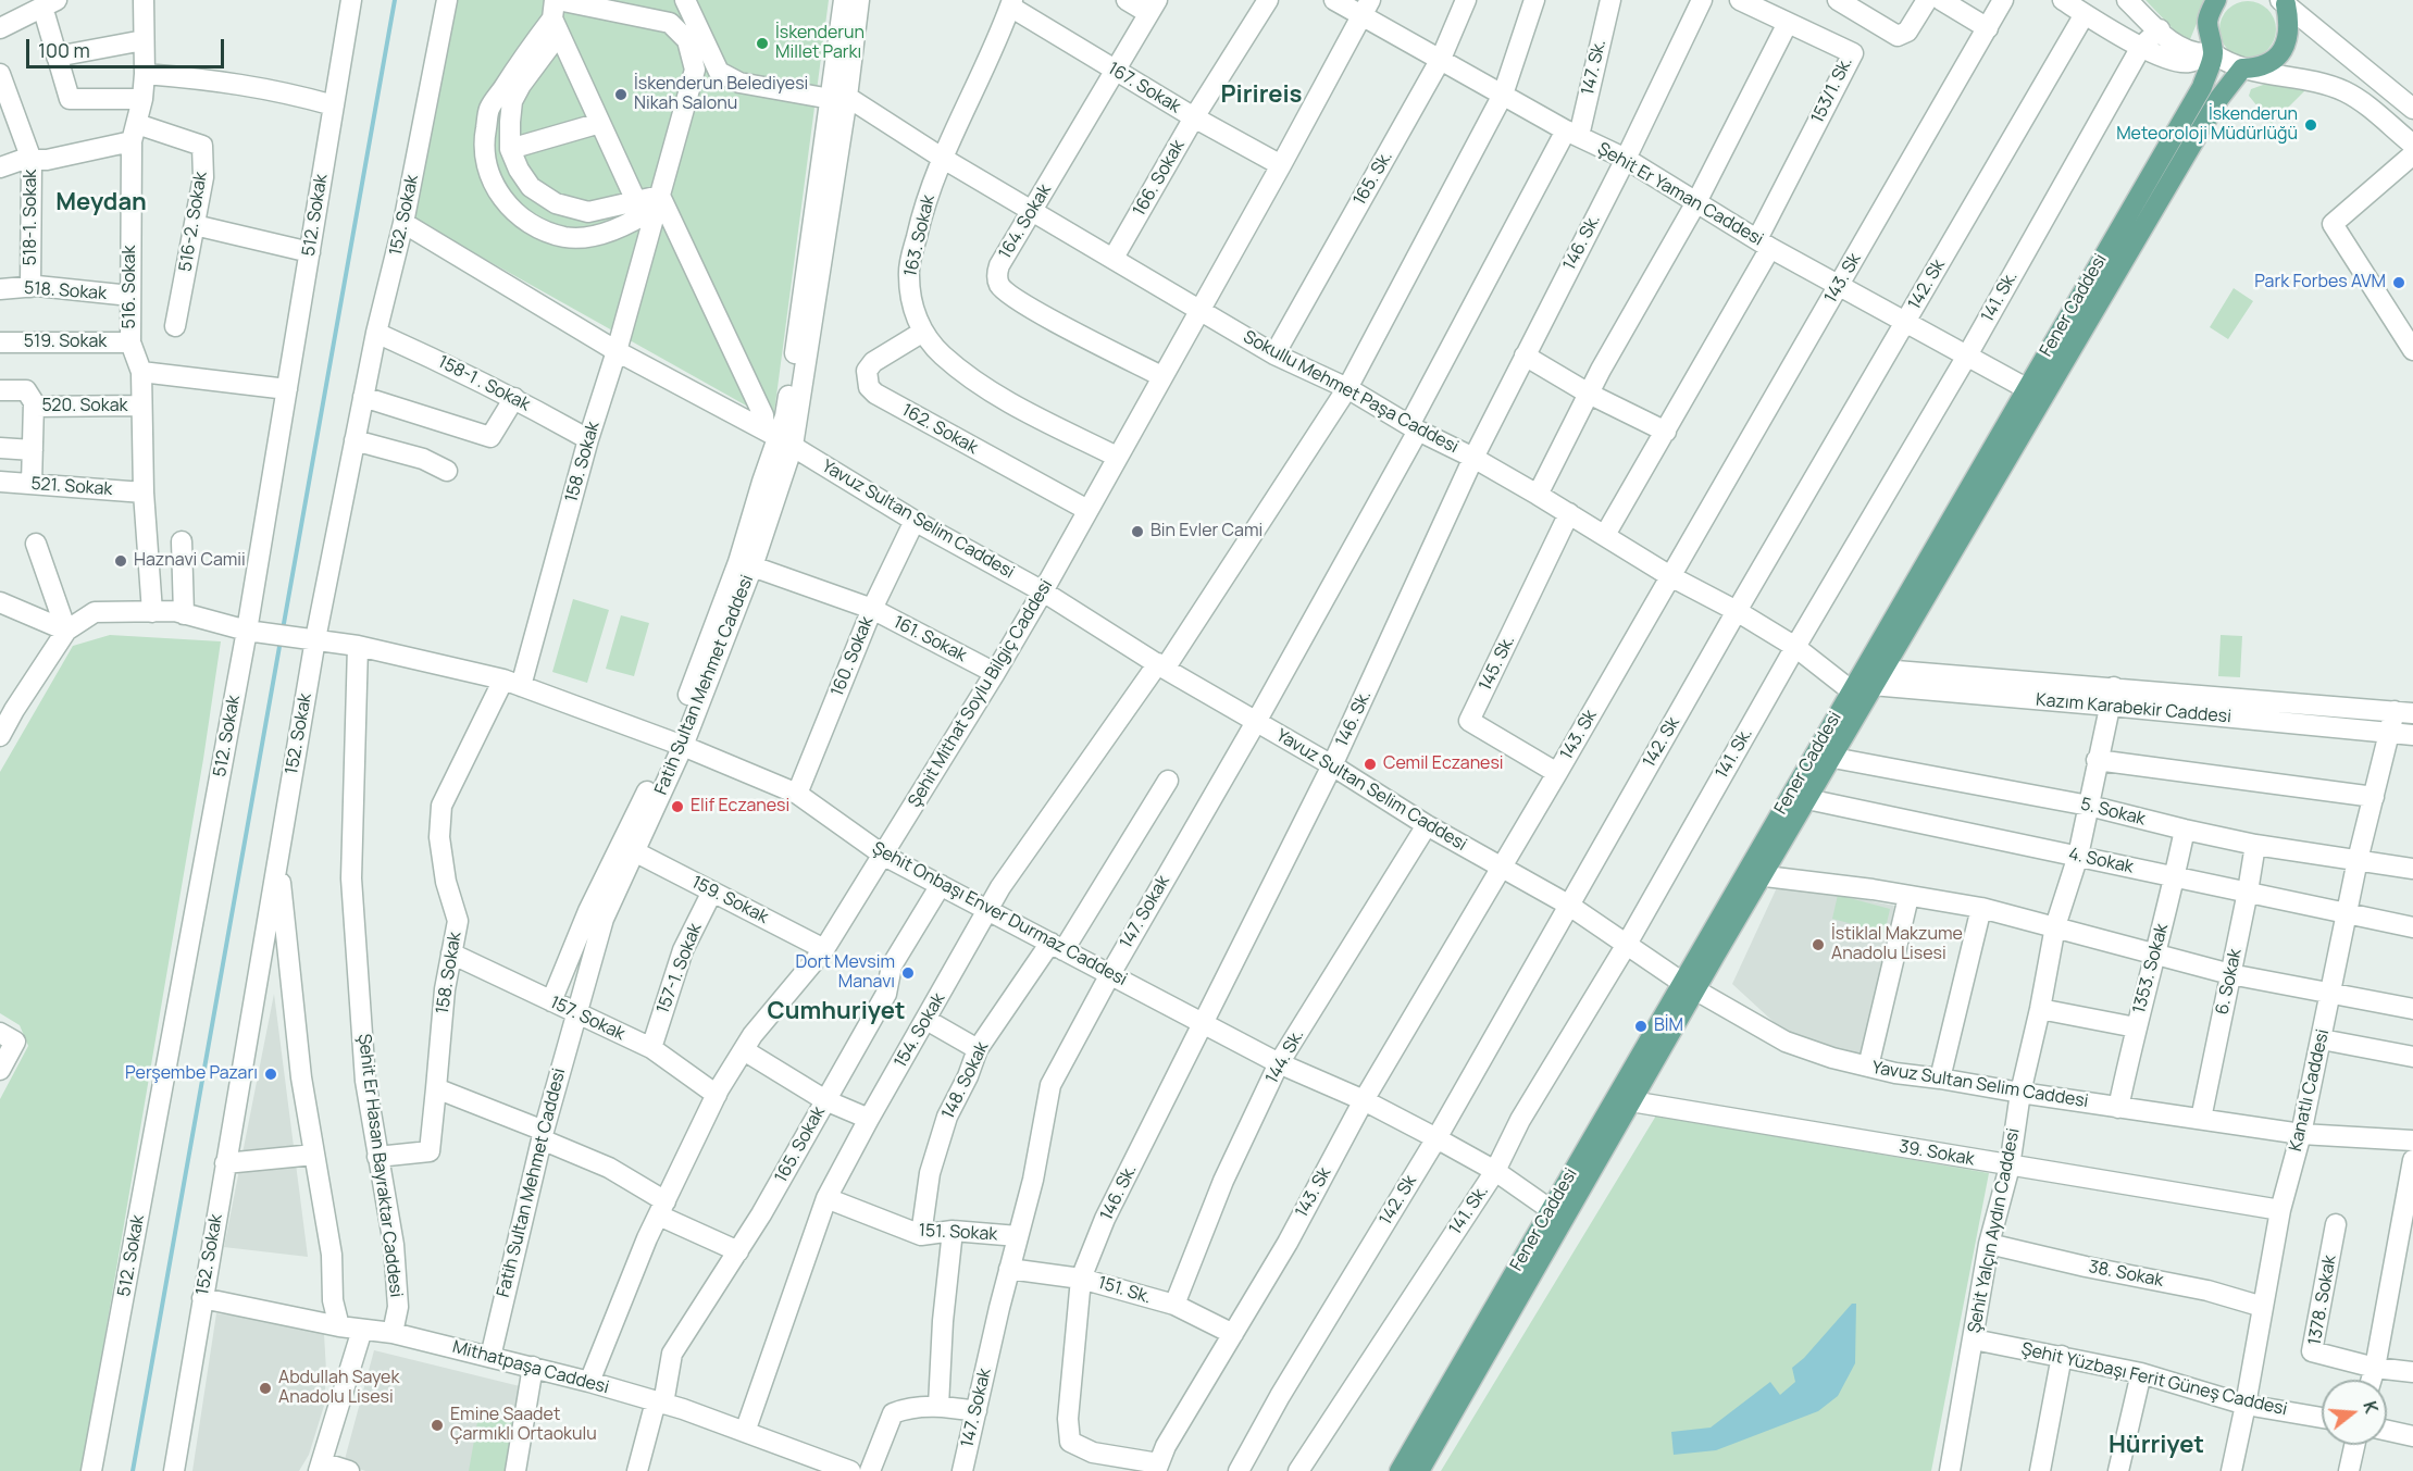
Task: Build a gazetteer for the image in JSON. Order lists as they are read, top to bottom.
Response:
{
  "streets": {
    "main road": ["Fener Caddesi"],
    "street": [
      "147. Sk.",
      "167. Sokak",
      "153/1. Sk.",
      "166. Sokak",
      "165. Sk.",
      "Şehit Er Yaman Caddesi",
      "512. Sokak",
      "152. Sokak",
      "518-1. Sokak",
      "516-2. Sokak",
      "164. Sokak",
      "163. Sokak",
      "146. Sk.",
      "143. Sk",
      "142. Sk",
      "516. Sokak",
      "518. Sokak",
      "141. Sk.",
      "519. Sokak",
      "158-1 . Sokak",
      "Sokullu Mehmet Paşa Caddesi",
      "520. Sokak",
      "162. Sokak",
      "158. Sokak",
      "521. Sokak",
      "Yavuz Sultan Selim Caddesi",
      "161. Sokak",
      "160. Sokak",
      "145. Sk.",
      "Fatih Sultan Mehmet Caddesi",
      "Şehit Mithat Soylu Bilgiç Caddesi",
      "Kazım Karabekir Caddesi",
      "5. Sokak",
      "4. Sokak",
      "159. Sokak",
      "147. Sokak",
      "Şehit Onbaşı Enver Durmaz Caddesi",
      "157-1. Sokak",
      "1353. Sokak",
      "6. Sokak",
      "157. Sokak",
      "154. Sokak",
      "144. Sk.",
      "148. Sokak",
      "Kanatlı Caddesi",
      "165. Sokak",
      "39. Sokak",
      "Şehit Er Hasan Bayraktar Caddesi",
      "Şehit Yalçın Aydın Caddesi",
      "151. Sokak",
      "38. Sokak",
      "151. Sk.",
      "1378. Sokak",
      "Mithatpaşa Caddesi",
      "Şehit Yüzbaşı Ferit Güneş Caddesi"
    ]
  },
  "crossings": [
    ["147. Sk.", "Şehit Er Yaman Caddesi"],
    ["147. Sk.", "Sokullu Mehmet Paşa Caddesi"],
    ["147. Sk.", "147. Sokak"],
    ["167. Sokak", "166. Sokak"],
    ["167. Sokak", "164. Sokak"],
    ["167. Sokak", "163. Sokak"],
    ["167. Sokak", "Şehit Mithat Soylu Bilgiç Caddesi"],
    ["153/1. Sk.", "Şehit Er Yaman Caddesi"],
    ["166. Sokak", "Sokullu Mehmet Paşa Caddesi"],
    ["165. Sk.", "Şehit Er Yaman Caddesi"],
    ["165. Sk.", "Sokullu Mehmet Paşa Caddesi"],
    ["Şehit Er Yaman Caddesi", "146. Sk."],
    ["Şehit Er Yaman Caddesi", "143. Sk"],
    ["Şehit Er Yaman Caddesi", "142. Sk"],
    ["Şehit Er Yaman Caddesi", "141. Sk."],
    ["Şehit Er Yaman Caddesi", "Fener Caddesi"],
    ["Şehit Er Yaman Caddesi", "Şehit Mithat Soylu Bilgiç Caddesi"],
    ["Şehit Er Yaman Caddesi", "154. Sokak"],
    ["512. Sokak", "Şehit Onbaşı Enver Durmaz Caddesi"],
    ["152. Sokak", "158-1 . Sokak"],
    ["152. Sokak", "Yavuz Sultan Selim Caddesi"],
    ["152. Sokak", "Şehit Onbaşı Enver Durmaz Caddesi"],
    ["152. Sokak", "Mithatpaşa Caddesi"],
    ["518-1. Sokak", "518. Sokak"],
    ["516-2. Sokak", "516. Sokak"],
    ["164. Sokak", "Sokullu Mehmet Paşa Caddesi"],
    ["164. Sokak", "Şehit Mithat Soylu Bilgiç Caddesi"],
    ["163. Sokak", "Sokullu Mehmet Paşa Caddesi"],
    ["163. Sokak", "162. Sokak"],
    ["163. Sokak", "Şehit Mithat Soylu Bilgiç Caddesi"],
    ["146. Sk.", "143. Sk"],
    ["146. Sk.", "Sokullu Mehmet Paşa Caddesi"],
    ["146. Sk.", "Yavuz Sultan Selim Caddesi"],
    ["146. Sk.", "Şehit Onbaşı Enver Durmaz Caddesi"],
    ["146. Sk.", "151. Sk."],
    ["143. Sk", "Sokullu Mehmet Paşa Caddesi"],
    ["143. Sk", "Yavuz Sultan Selim Caddesi"],
    ["143. Sk", "145. Sk."],
    ["143. Sk", "Şehit Onbaşı Enver Durmaz Caddesi"],
    ["143. Sk", "151. Sk."],
    ["142. Sk", "Sokullu Mehmet Paşa Caddesi"],
    ["142. Sk", "Yavuz Sultan Selim Caddesi"],
    ["142. Sk", "Şehit Onbaşı Enver Durmaz Caddesi"],
    ["516. Sokak", "518. Sokak"],
    ["516. Sokak", "519. Sokak"],
    ["516. Sokak", "520. Sokak"],
    ["516. Sokak", "521. Sokak"],
    ["516. Sokak", "Şehit Onbaşı Enver Durmaz Caddesi"],
    ["141. Sk.", "Sokullu Mehmet Paşa Caddesi"],
    ["141. Sk.", "Yavuz Sultan Selim Caddesi"],
    ["141. Sk.", "Şehit Onbaşı Enver Durmaz Caddesi"],
    ["Fener Caddesi", "Sokullu Mehmet Paşa Caddesi"],
    ["Fener Caddesi", "Yavuz Sultan Selim Caddesi"],
    ["Fener Caddesi", "Kazım Karabekir Caddesi"],
    ["Fener Caddesi", "5. Sokak"],
    ["Fener Caddesi", "4. Sokak"],
    ["Fener Caddesi", "Şehit Onbaşı Enver Durmaz Caddesi"],
    ["Fener Caddesi", "39. Sokak"],
    ["158-1 . Sokak", "158. Sokak"],
    ["Sokullu Mehmet Paşa Caddesi", "145. Sk."],
    ["Sokullu Mehmet Paşa Caddesi", "Fatih Sultan Mehmet Caddesi"],
    ["Sokullu Mehmet Paşa Caddesi", "Şehit Mithat Soylu Bilgiç Caddesi"],
    ["Sokullu Mehmet Paşa Caddesi", "Kazım Karabekir Caddesi"],
    ["Sokullu Mehmet Paşa Caddesi", "147. Sokak"],
    ["Sokullu Mehmet Paşa Caddesi", "154. Sokak"],
    ["162. Sokak", "Şehit Mithat Soylu Bilgiç Caddesi"],
    ["158. Sokak", "Yavuz Sultan Selim Caddesi"],
    ["158. Sokak", "Şehit Onbaşı Enver Durmaz Caddesi"],
    ["158. Sokak", "157. Sokak"],
    ["158. Sokak", "Şehit Er Hasan Bayraktar Caddesi"],
    ["Yavuz Sultan Selim Caddesi", "160. Sokak"],
    ["Yavuz Sultan Selim Caddesi", "Fatih Sultan Mehmet Caddesi"],
    ["Yavuz Sultan Selim Caddesi", "Şehit Mithat Soylu Bilgiç Caddesi"],
    ["Yavuz Sultan Selim Caddesi", "147. Sokak"],
    ["Yavuz Sultan Selim Caddesi", "1353. Sokak"],
    ["Yavuz Sultan Selim Caddesi", "6. Sokak"],
    ["Yavuz Sultan Selim Caddesi", "154. Sokak"],
    ["Yavuz Sultan Selim Caddesi", "144. Sk."],
    ["Yavuz Sultan Selim Caddesi", "Kanatlı Caddesi"],
    ["Yavuz Sultan Selim Caddesi", "Şehit Yalçın Aydın Caddesi"],
    ["161. Sokak", "160. Sokak"],
    ["161. Sokak", "Fatih Sultan Mehmet Caddesi"],
    ["161. Sokak", "Şehit Mithat Soylu Bilgiç Caddesi"],
    ["160. Sokak", "Şehit Onbaşı Enver Durmaz Caddesi"],
    ["Fatih Sultan Mehmet Caddesi", "159. Sokak"],
    ["Fatih Sultan Mehmet Caddesi", "Şehit Onbaşı Enver Durmaz Caddesi"],
    ["Fatih Sultan Mehmet Caddesi", "157. Sokak"],
    ["Fatih Sultan Mehmet Caddesi", "Mithatpaşa Caddesi"],
    ["Şehit Mithat Soylu Bilgiç Caddesi", "159. Sokak"],
    ["Şehit Mithat Soylu Bilgiç Caddesi", "Şehit Onbaşı Enver Durmaz Caddesi"],
    ["Şehit Mithat Soylu Bilgiç Caddesi", "157. Sokak"],
    ["Şehit Mithat Soylu Bilgiç Caddesi", "Mithatpaşa Caddesi"],
    ["Kazım Karabekir Caddesi", "Kanatlı Caddesi"],
    ["Kazım Karabekir Caddesi", "Şehit Yalçın Aydın Caddesi"],
    ["5. Sokak", "1353. Sokak"],
    ["5. Sokak", "6. Sokak"],
    ["5. Sokak", "Kanatlı Caddesi"],
    ["5. Sokak", "Şehit Yalçın Aydın Caddesi"],
    ["4. Sokak", "1353. Sokak"],
    ["4. Sokak", "6. Sokak"],
    ["4. Sokak", "Kanatlı Caddesi"],
    ["4. Sokak", "Şehit Yalçın Aydın Caddesi"],
    ["159. Sokak", "157-1. Sokak"],
    ["147. Sokak", "Şehit Onbaşı Enver Durmaz Caddesi"],
    ["147. Sokak", "151. Sokak"],
    ["147. Sokak", "151. Sk."],
    ["Şehit Onbaşı Enver Durmaz Caddesi", "154. Sokak"],
    ["Şehit Onbaşı Enver Durmaz Caddesi", "144. Sk."],
    ["Şehit Onbaşı Enver Durmaz Caddesi", "148. Sokak"],
    ["Şehit Onbaşı Enver Durmaz Caddesi", "165. Sokak"],
    ["Şehit Onbaşı Enver Durmaz Caddesi", "Şehit Er Hasan Bayraktar Caddesi"],
    ["157-1. Sokak", "157. Sokak"],
    ["154. Sokak", "151. Sokak"],
    ["154. Sokak", "Mithatpaşa Caddesi"],
    ["144. Sk.", "151. Sk."],
    ["148. Sokak", "151. Sokak"],
    ["Kanatlı Caddesi", "39. Sokak"],
    ["Kanatlı Caddesi", "38. Sokak"],
    ["Kanatlı Caddesi", "Şehit Yüzbaşı Ferit Güneş Caddesi"],
    ["165. Sokak", "Mithatpaşa Caddesi"],
    ["39. Sokak", "Şehit Yalçın Aydın Caddesi"],
    ["Şehit Er Hasan Bayraktar Caddesi", "Mithatpaşa Caddesi"],
    ["Şehit Yalçın Aydın Caddesi", "38. Sokak"],
    ["Şehit Yalçın Aydın Caddesi", "Şehit Yüzbaşı Ferit Güneş Caddesi"]
  ],
  "districts": [
    "Pirireis",
    "Meydan",
    "Cumhuriyet",
    "Hürriyet"
  ],
  "places": [
    "İskenderun Millet Parkı",
    "İskenderun Belediyesi Nikah Salonu",
    "İskenderun Meteoroloji Müdürlüğü",
    "Park Forbes AVM",
    "Bin Evler Cami",
    "Haznavi Camii",
    "Cemil Eczanesi",
    "Elif Eczanesi",
    "İstiklal Makzume Anadolu Lisesi",
    "Dort Mevsim Manavı",
    "BİM",
    "Perşembe Pazarı",
    "Abdullah Sayek Anadolu Lisesi",
    "Emine Saadet Çarmıklı Ortaokulu"
  ],
  "scale_bar": "100 m",
  "north": "right"
}
